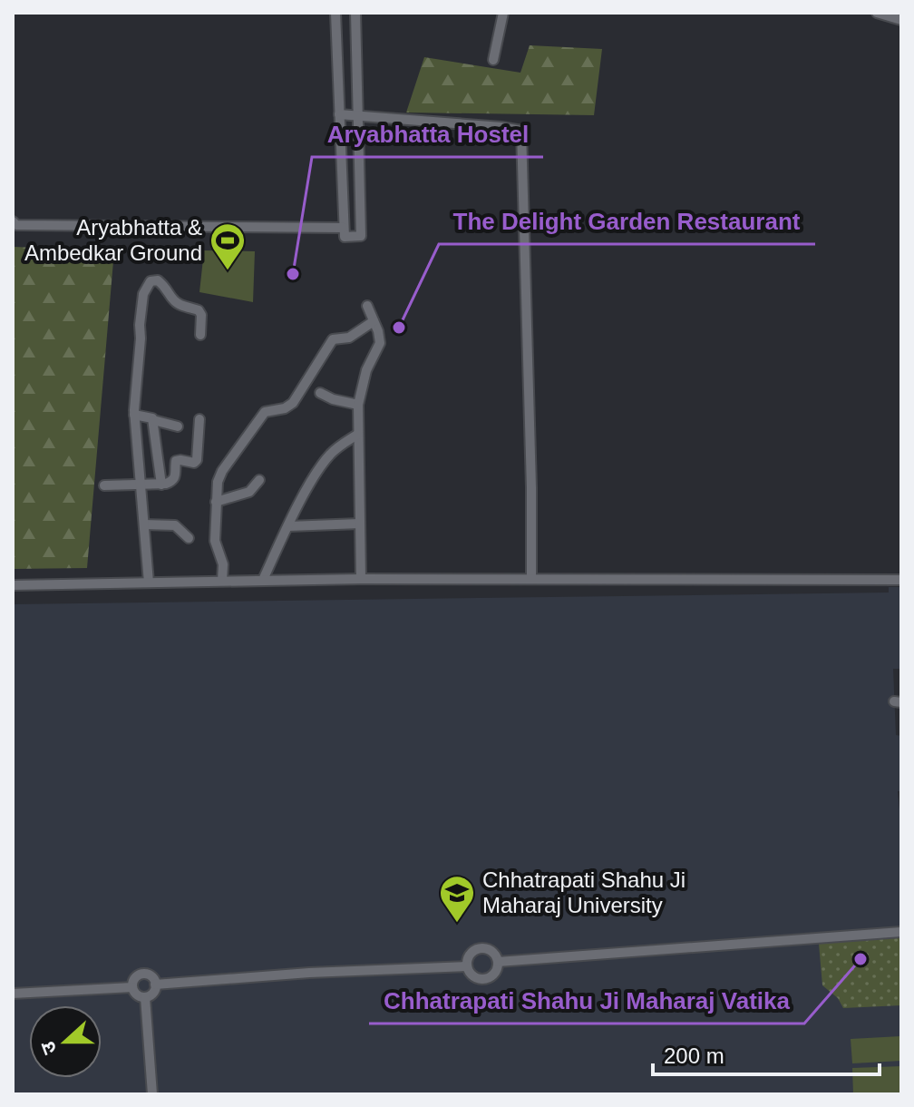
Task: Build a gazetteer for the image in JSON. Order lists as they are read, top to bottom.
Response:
{
  "places": {
    "sports": ["Aryabhatta & Ambedkar Ground"],
    "other": ["Aryabhatta Hostel", "The Delight Garden Restaurant", "Chhatrapati Shahu Ji Maharaj Vatika"],
    "school or university": ["Chhatrapati Shahu Ji Maharaj University"]
  },
  "scale_bar": "200 m",
  "north": "left"
}
